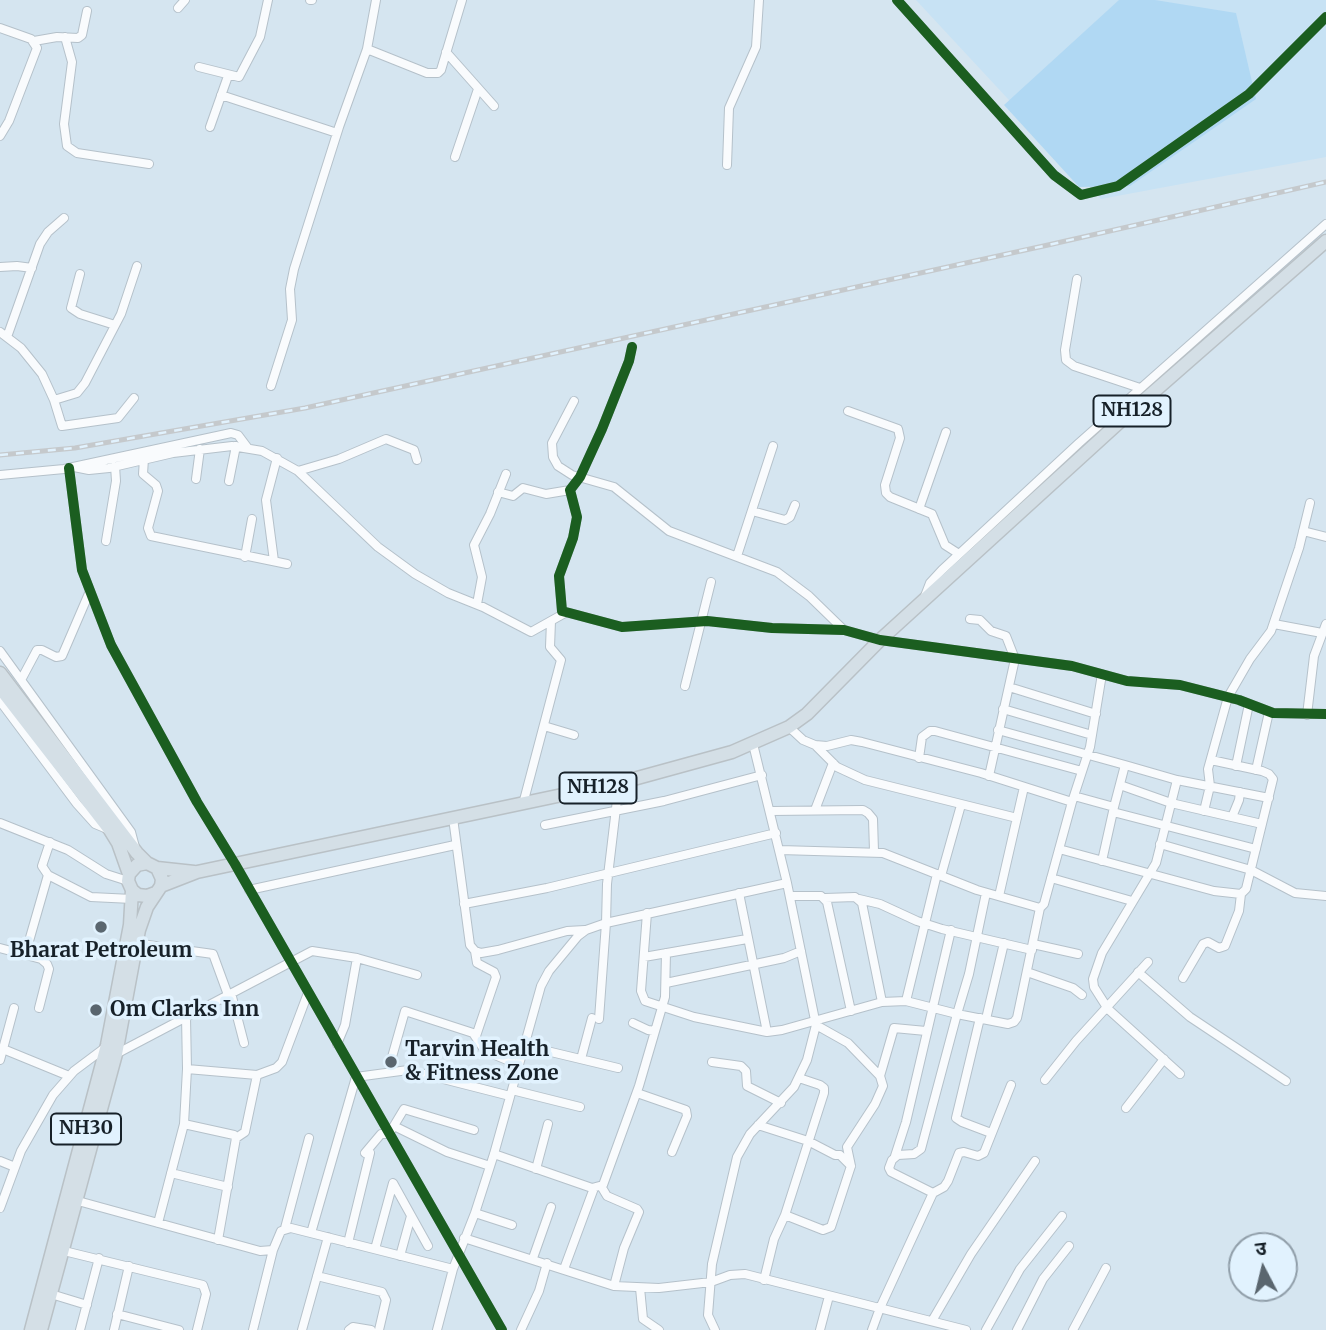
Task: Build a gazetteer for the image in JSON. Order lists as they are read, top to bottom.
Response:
{
  "streets": {
    "highway": ["NH128", "NH30"]
  },
  "crossings": [
    ["NH128", "NH30"]
  ],
  "places": ["Bharat Petroleum", "Om Clarks Inn", "Tarvin Health & Fitness Zone"],
  "north": "top"
}
